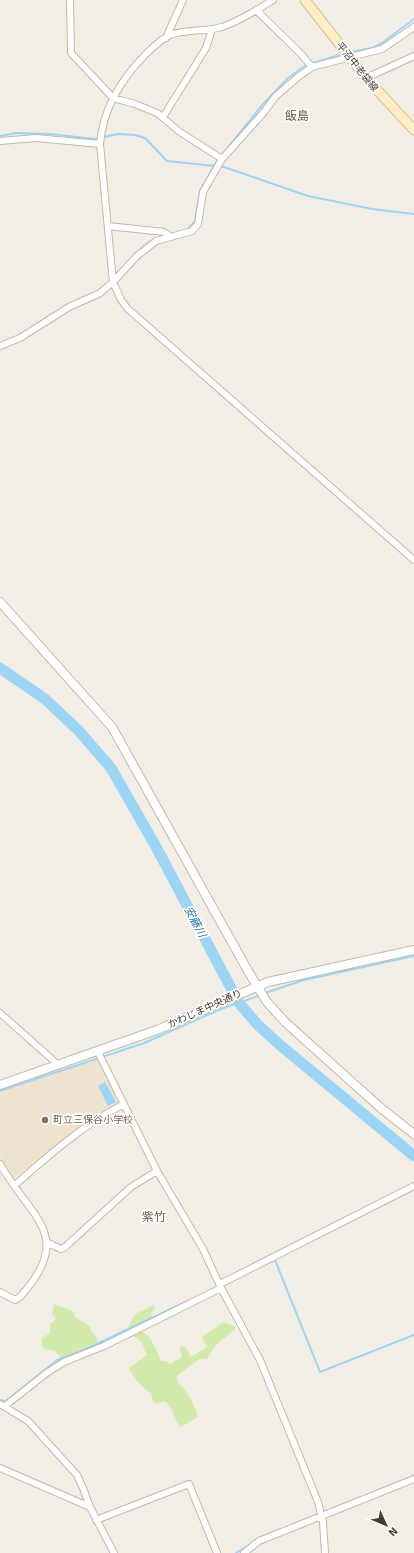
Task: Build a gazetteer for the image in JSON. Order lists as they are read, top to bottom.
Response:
{
  "streets": {
    "main road": ["平沼中老袋線"],
    "street": ["かわじま中央通り"]
  },
  "districts": ["飯島", "紫竹"],
  "water": ["安藤川"],
  "places": ["町立三保谷小学校"],
  "north": "bottom right"
}
